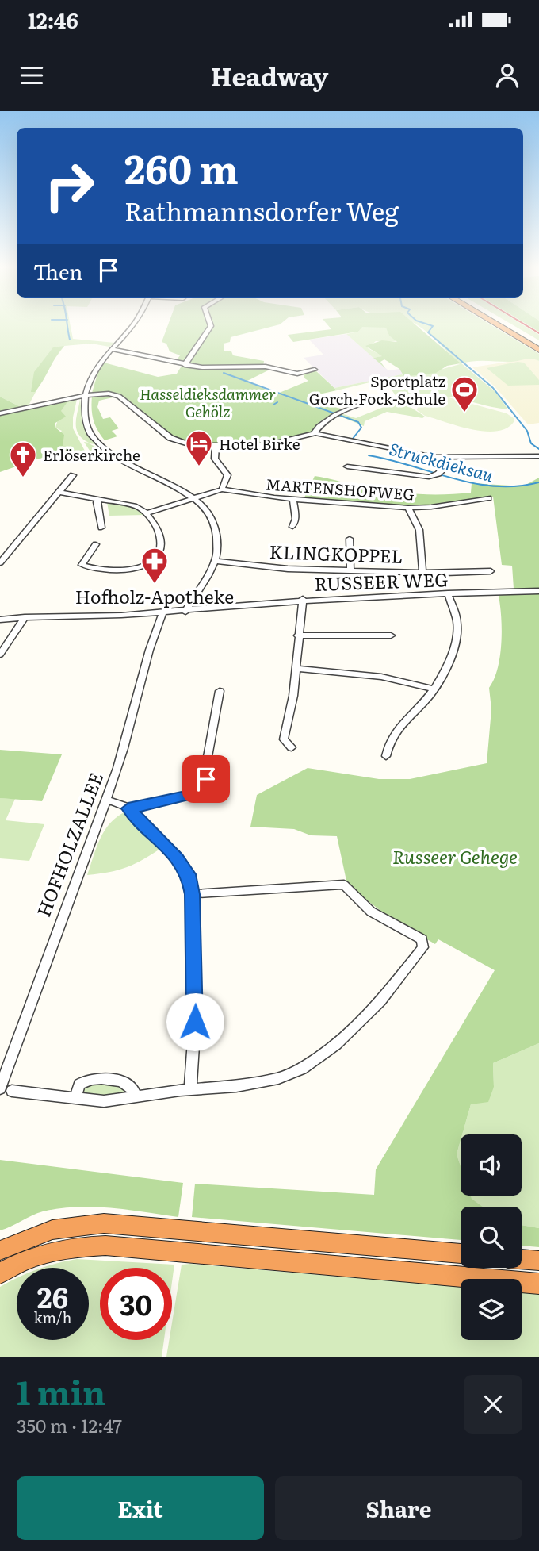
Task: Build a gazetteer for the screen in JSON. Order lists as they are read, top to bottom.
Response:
{
  "streets": {
    "street": [
      "MARTENSHOFWEG",
      "KLINGKOPPEL",
      "RUSSEER WEG",
      "HOFHOLZALLEE"
    ]
  },
  "crossings": [
    ["RUSSEER WEG", "HOFHOLZALLEE"]
  ],
  "water": ["Struckdieksau"],
  "parks": ["Hasseldieksdammer Gehölz", "Russeer Gehege"],
  "places": {
    "sports": ["Sportplatz Gorch-Fock-Schule"],
    "hotel": ["Hotel Birke"],
    "church": ["Erlöserkirche"],
    "pharmacy": ["Hofholz-Apotheke"]
  },
  "page": {
    "status": "12:46",
    "header": "Headway",
    "turn": ["260 m", "Rathmannsdorfer Weg"],
    "then": "Then",
    "speed": "26 km/h",
    "limit": "30",
    "heading": ["1 min", "350 m · 12:47"],
    "buttons": ["Exit", "Share"]
  }
}
